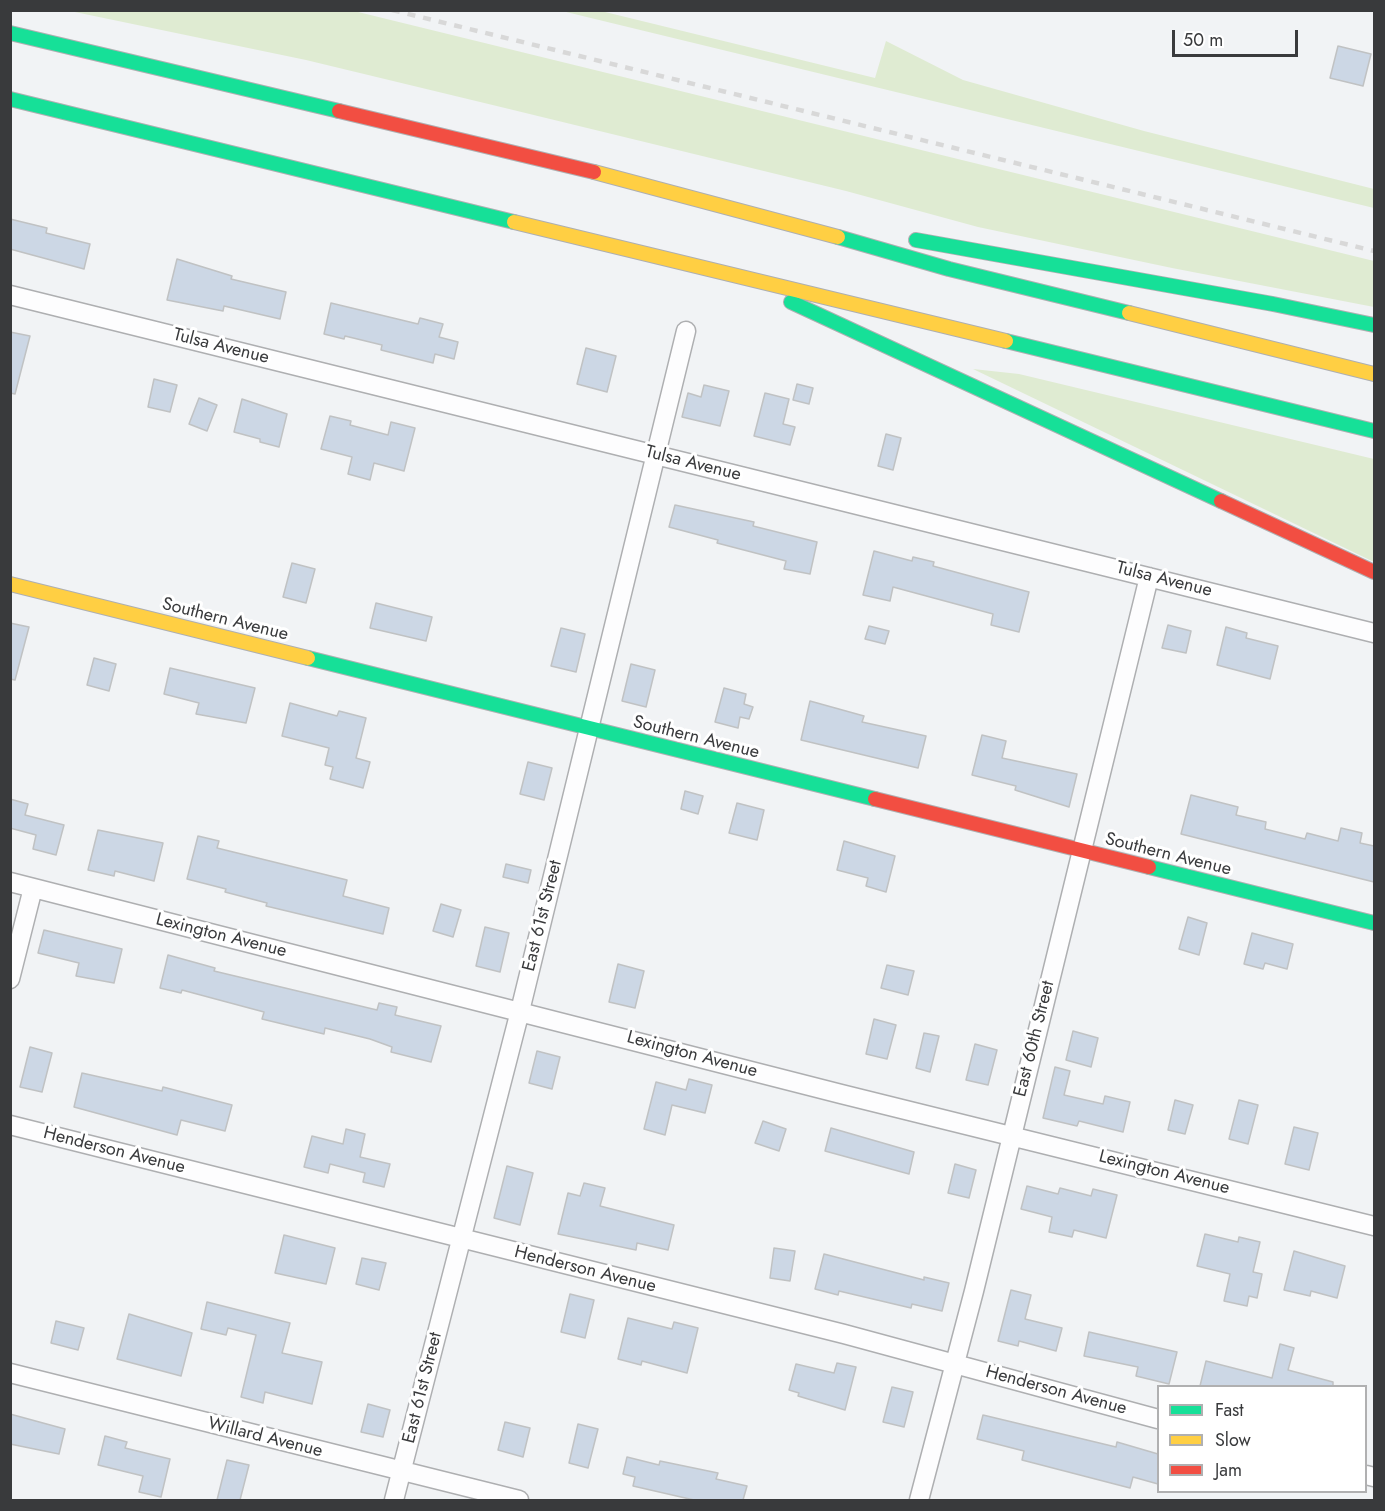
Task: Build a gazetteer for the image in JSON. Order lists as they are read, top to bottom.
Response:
{
  "streets": {
    "main road": ["Southern Avenue"],
    "street": [
      "Tulsa Avenue",
      "East 61st Street",
      "Lexington Avenue",
      "East 60th Street",
      "Henderson Avenue",
      "Willard Avenue"
    ]
  },
  "crossings": [
    ["Tulsa Avenue", "East 61st Street"],
    ["Tulsa Avenue", "East 60th Street"],
    ["Southern Avenue", "East 61st Street"],
    ["Southern Avenue", "East 60th Street"],
    ["East 61st Street", "Lexington Avenue"],
    ["East 61st Street", "Henderson Avenue"],
    ["East 61st Street", "Willard Avenue"],
    ["Lexington Avenue", "East 60th Street"],
    ["East 60th Street", "Henderson Avenue"]
  ],
  "legend": ["Fast", "Slow", "Jam"],
  "scale_bar": "50 m"
}
